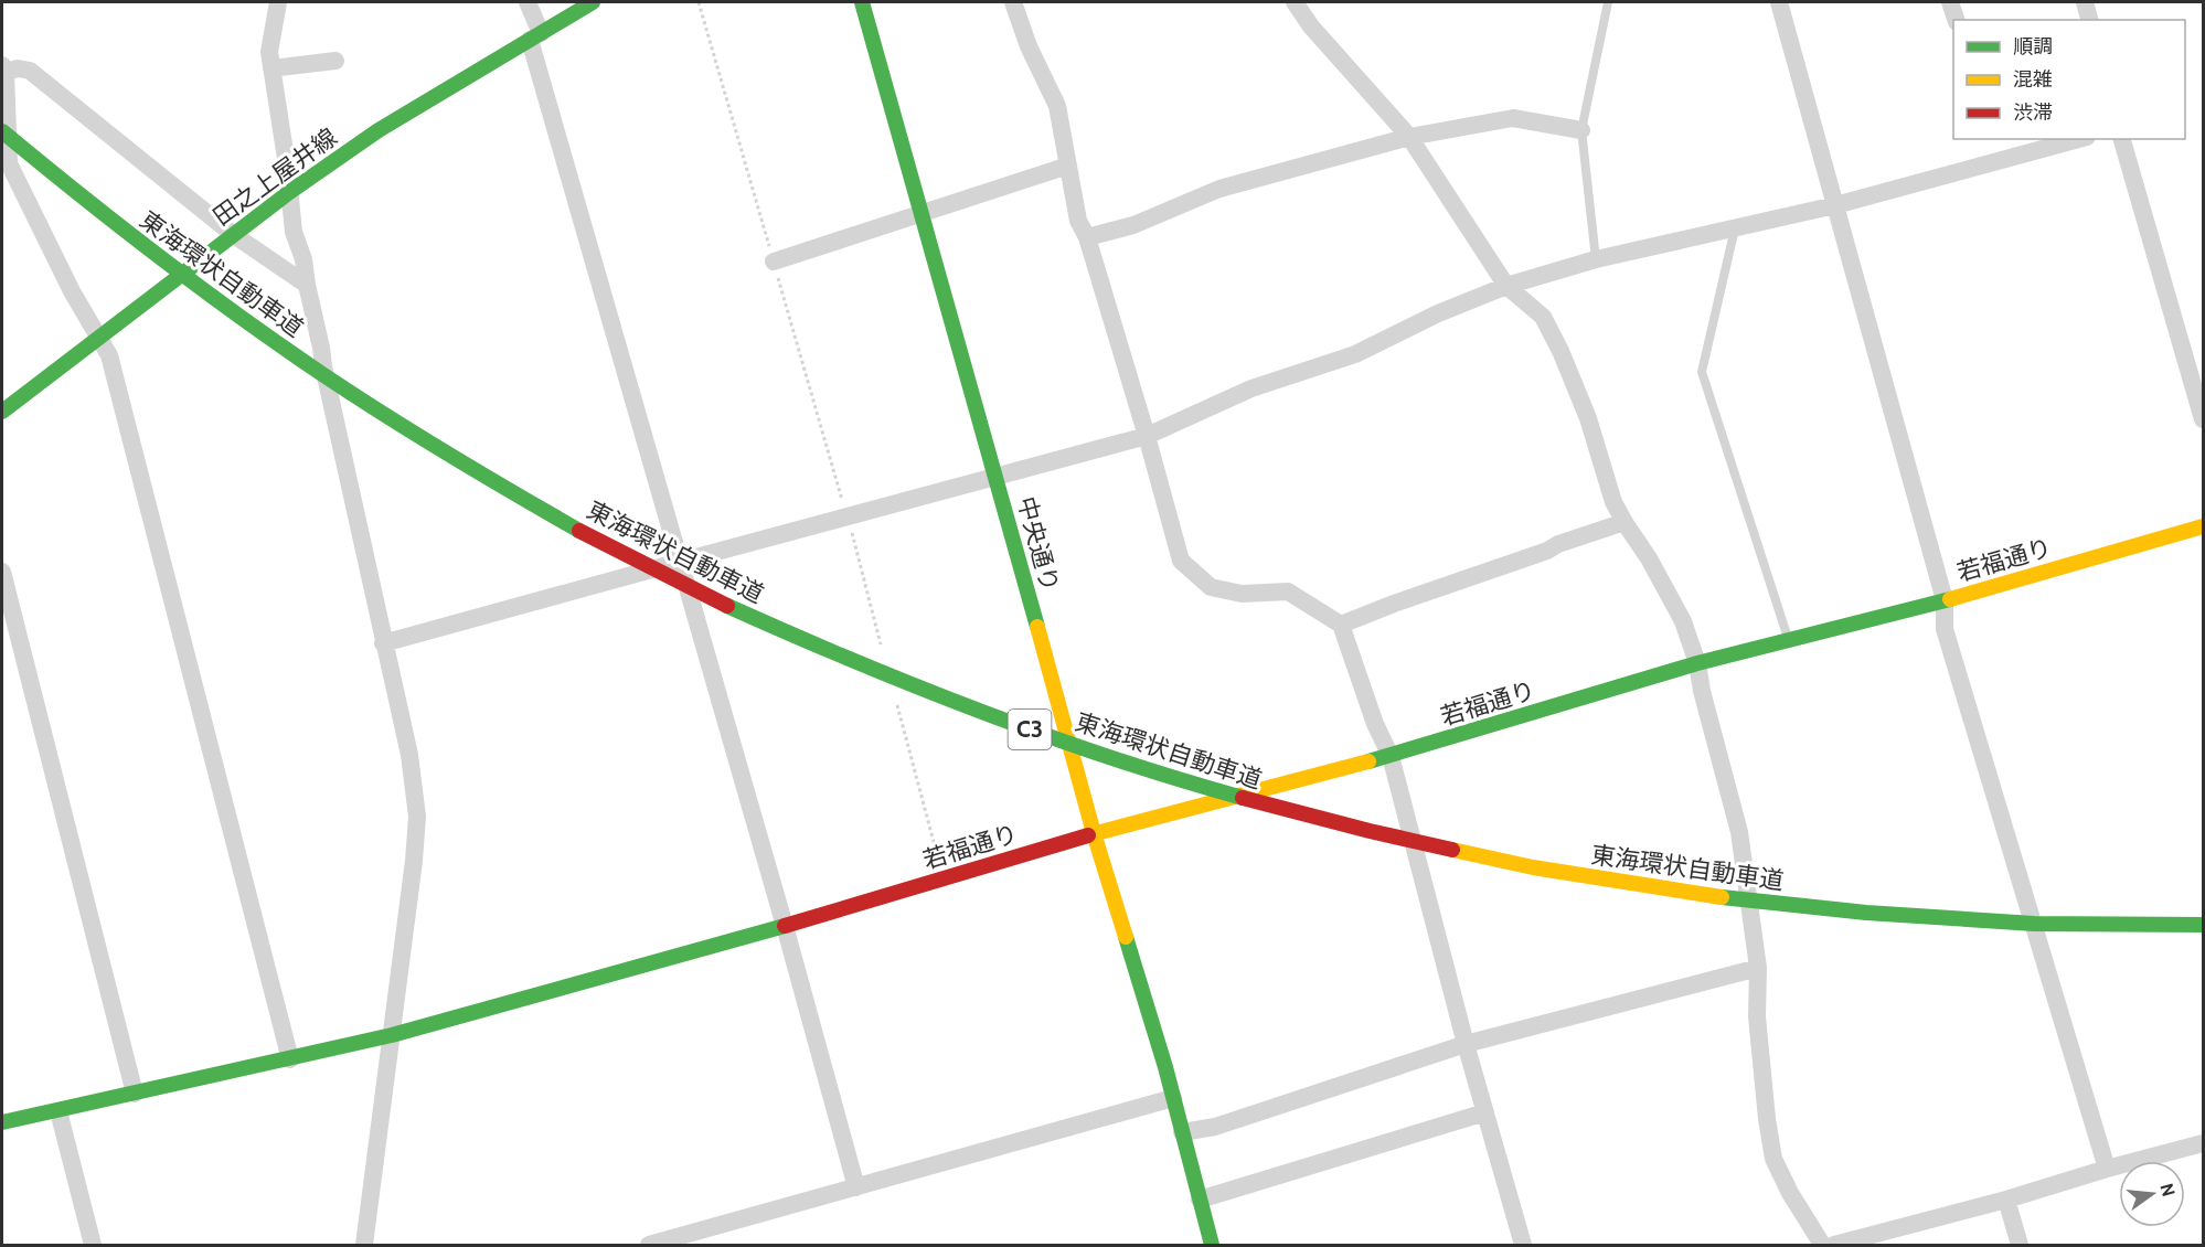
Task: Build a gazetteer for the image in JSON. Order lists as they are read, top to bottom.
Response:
{
  "streets": {
    "main road": [
      "田之上屋井線",
      "東海環状自動車道",
      "中央通り",
      "若福通り",
      "C3"
    ]
  },
  "crossings": [
    ["中央通り", "若福通り"]
  ],
  "legend": ["順調", "混雑", "渋滞"],
  "north": "right"
}
